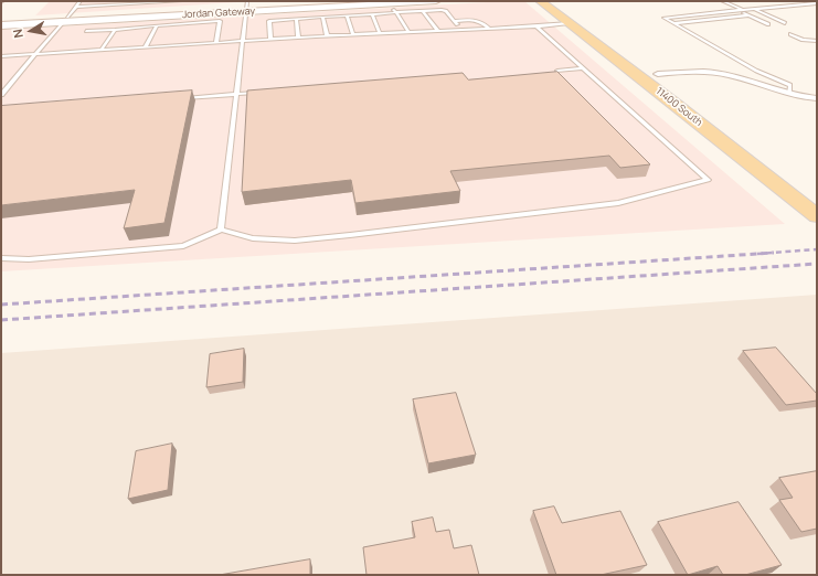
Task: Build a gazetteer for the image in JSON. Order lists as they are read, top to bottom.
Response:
{
  "streets": {
    "main road": ["Jordan Gateway", "11400 South"]
  },
  "north": "left"
}
